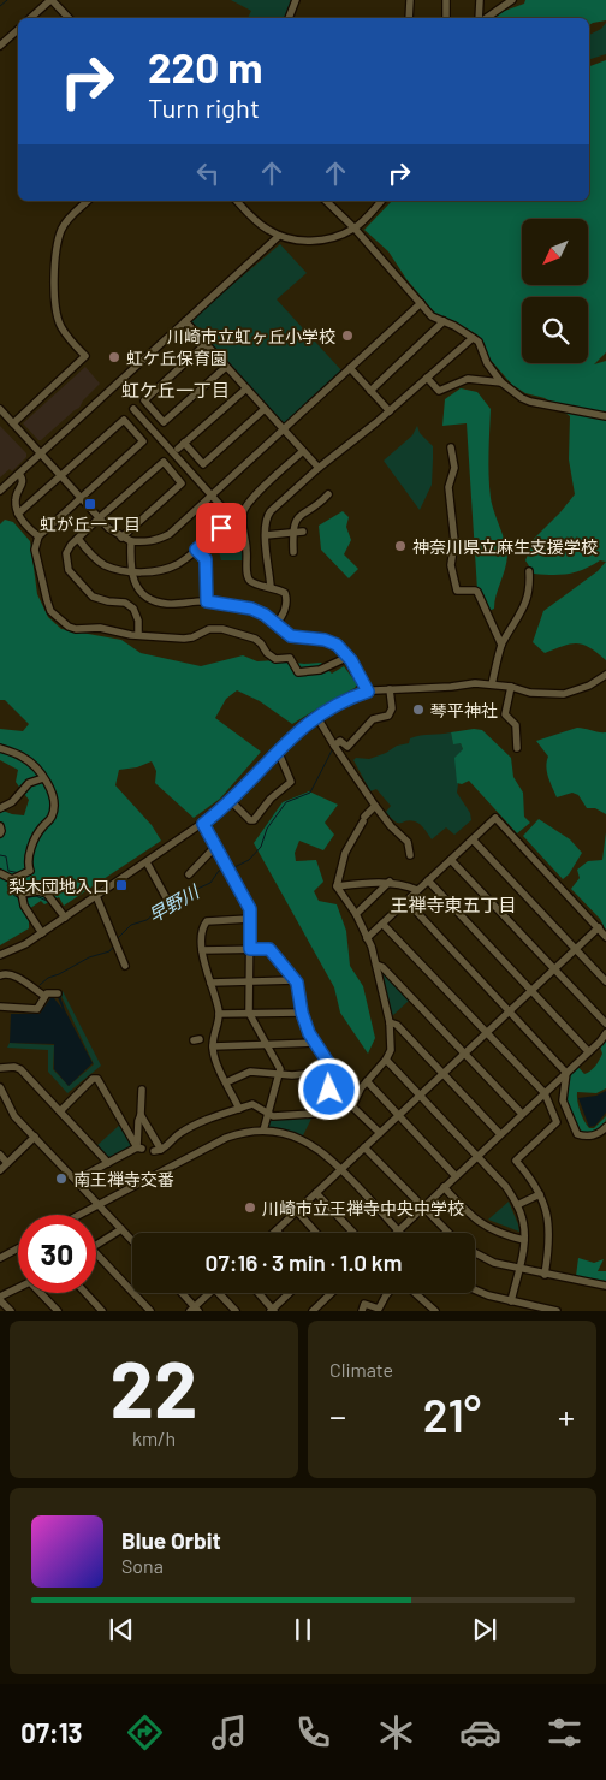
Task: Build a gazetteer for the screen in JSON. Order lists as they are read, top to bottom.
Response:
{
  "districts": ["虹ケ丘一丁目", "王禅寺東五丁目"],
  "water": ["早野川"],
  "places": {
    "other": [
      "川崎市立虹ヶ丘小学校",
      "虹ケ丘保育園",
      "神奈川県立麻生支援学校",
      "琴平神社",
      "南王禅寺交番",
      "川崎市立王禅寺中央中学校"
    ],
    "transit": ["虹が丘一丁目", "梨木団地入口"]
  },
  "north": "bottom left",
  "page": {
    "turn": ["220 m", "Turn right"],
    "limit": "30",
    "trip": "07:16 · 3 min · 1.0 km",
    "tile": [
      ["22", "km/h"],
      "Climate"
    ],
    "heat": ["−", "21°", "+"],
    "song": ["Blue Orbit", "Sona"],
    "tabs": "07:13"
  }
}
